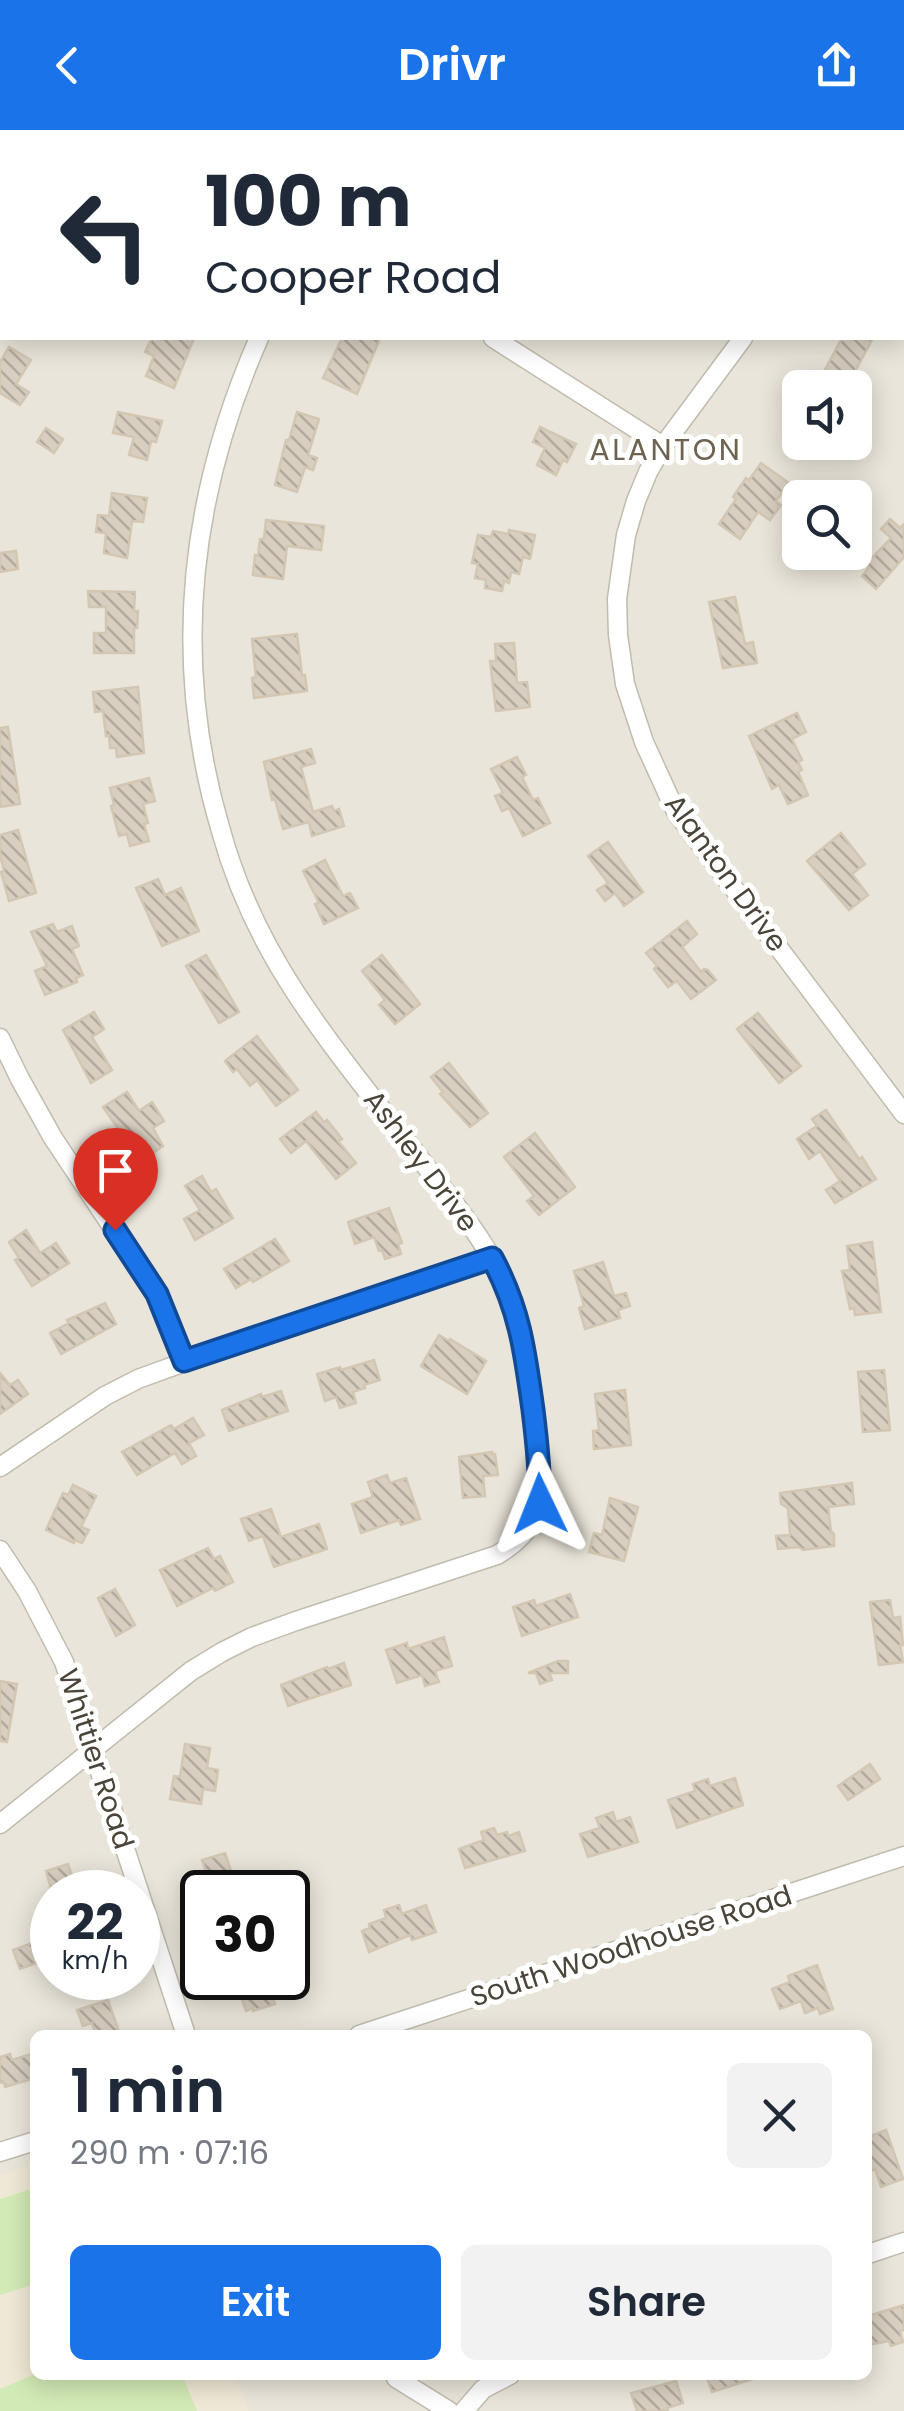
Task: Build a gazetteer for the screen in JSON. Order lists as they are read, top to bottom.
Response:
{
  "streets": {
    "street": [
      "Alanton Drive",
      "Ashley Drive",
      "Whittier Road",
      "South Woodhouse Road"
    ]
  },
  "crossings": [
    ["Ashley Drive", "Whittier Road"]
  ],
  "districts": ["ALANTON"],
  "page": {
    "header": "Drivr",
    "turn": ["100 m", "Cooper Road"],
    "speed": "22 km/h",
    "limit": "30",
    "heading": ["1 min", "290 m · 07:16"],
    "buttons": ["Exit", "Share"]
  }
}
